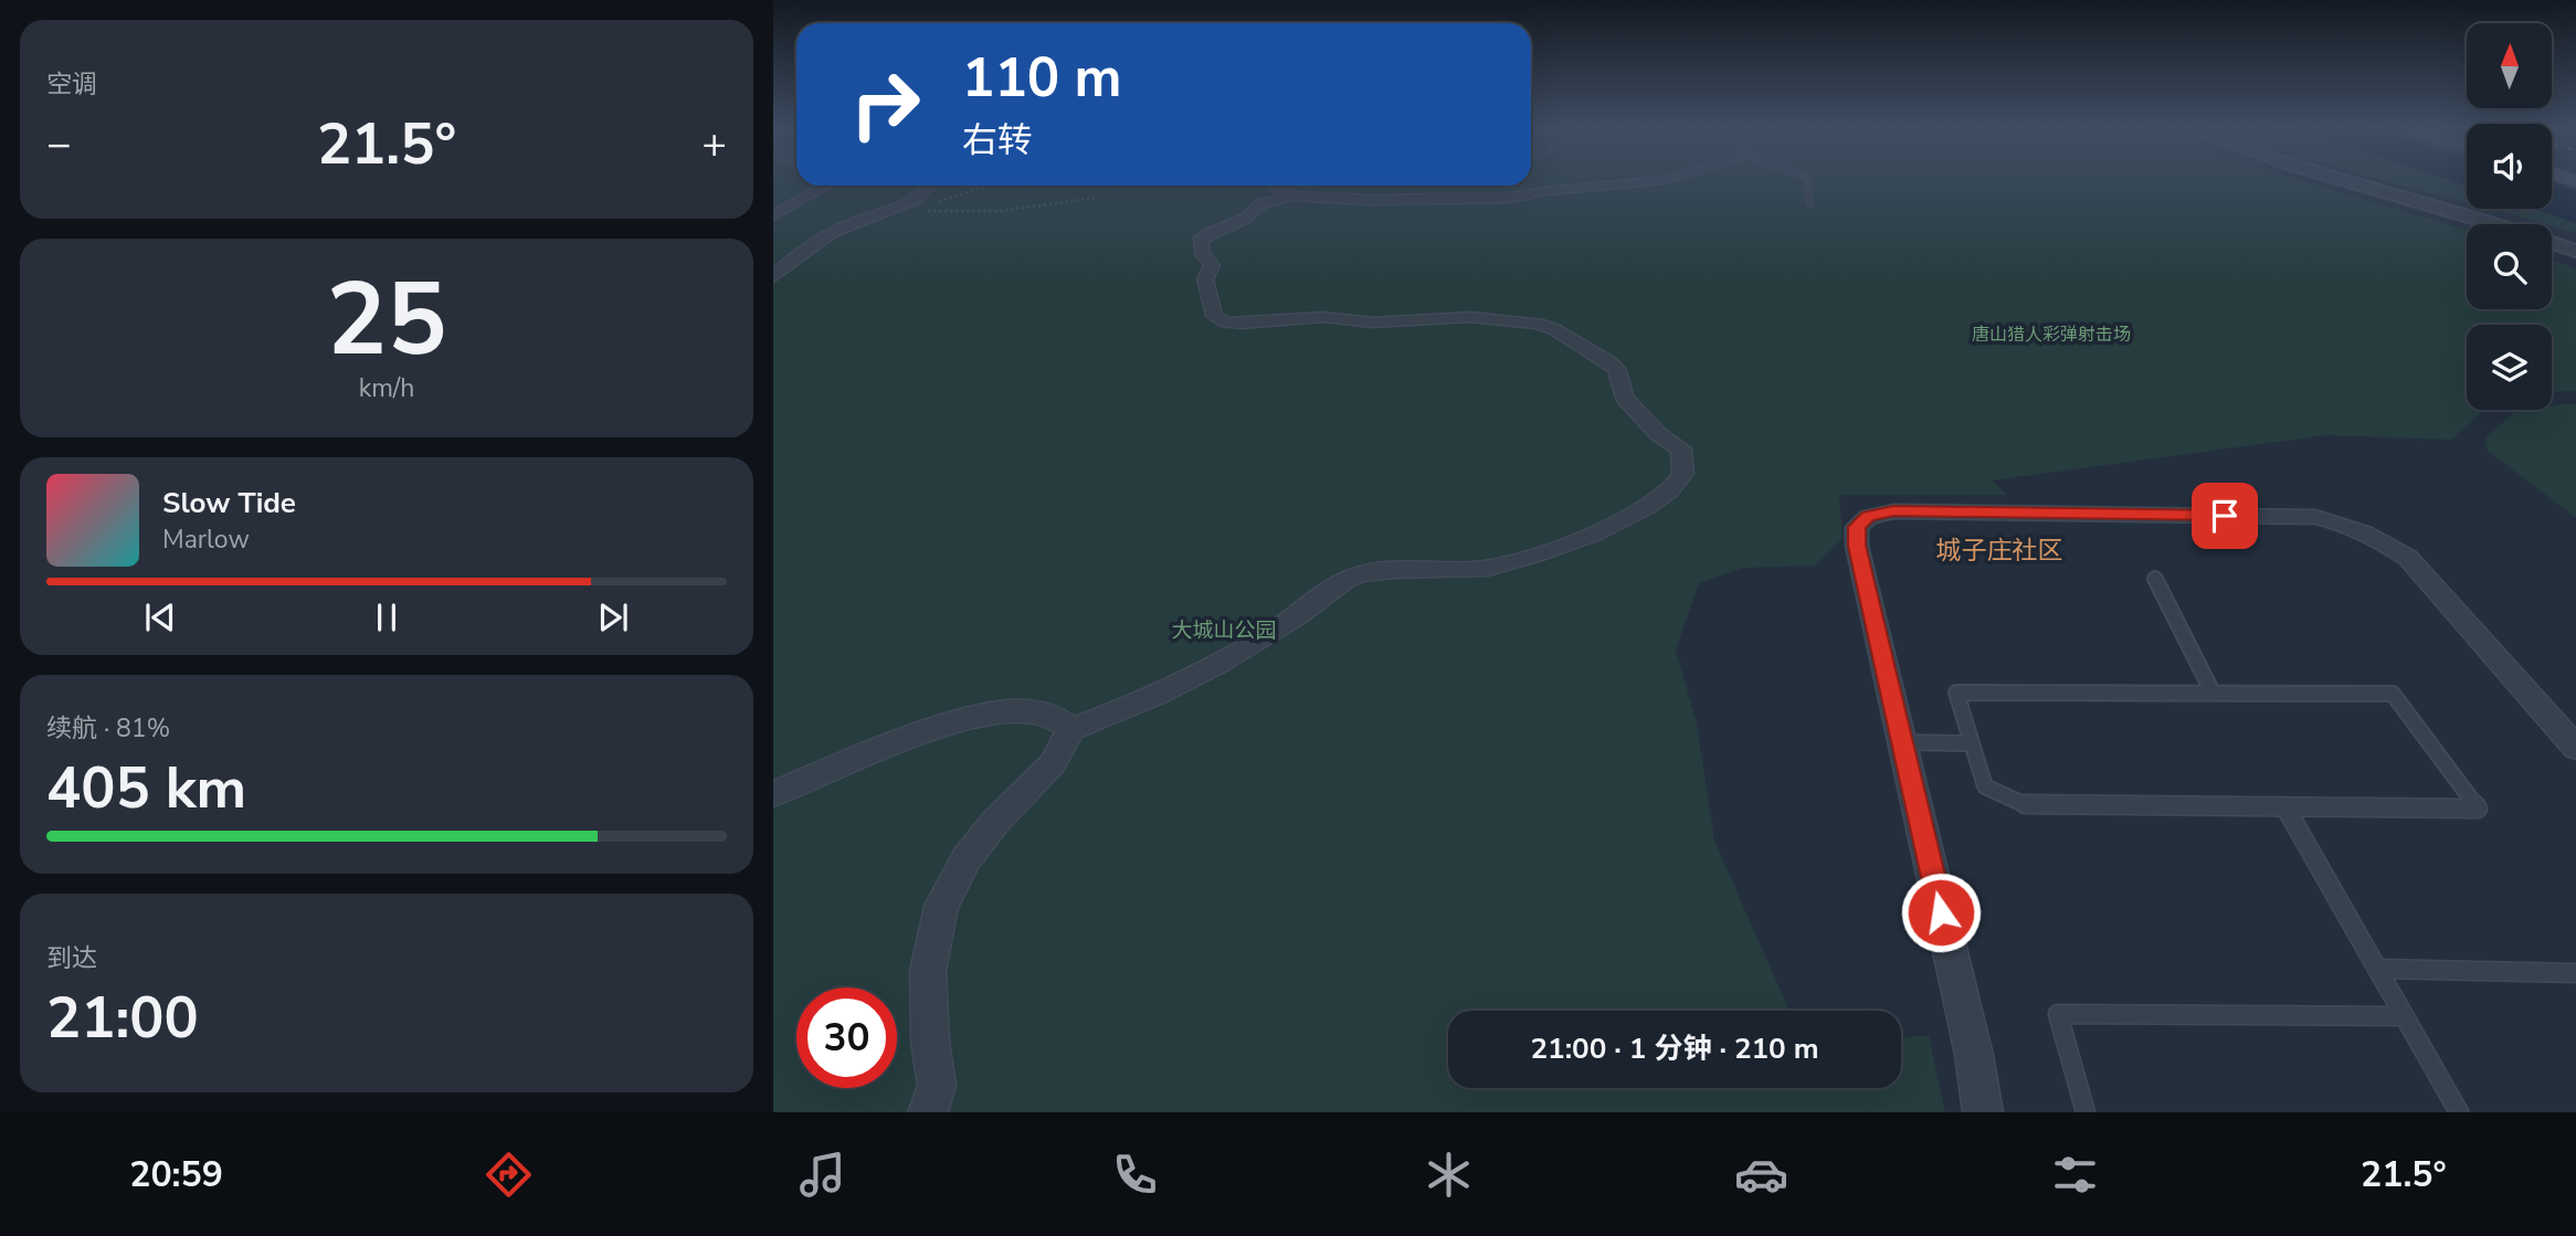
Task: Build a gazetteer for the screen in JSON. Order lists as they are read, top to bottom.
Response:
{
  "districts": ["城子庄社区"],
  "parks": ["唐山猎人彩弹射击场", "大城山公园"],
  "north": "top",
  "page": {
    "tile": [
      "空调",
      ["25", "km/h"],
      ["续航 · 81%", "405 km"],
      ["到达", "21:00"]
    ],
    "turn": ["110 m", "右转"],
    "heat": ["−", "21.5°", "+"],
    "song": ["Slow Tide", "Marlow"],
    "limit": "30",
    "trip": "21:00 · 1 分钟 · 210 m",
    "tabs": ["20:59", "21.5°"]
  }
}
